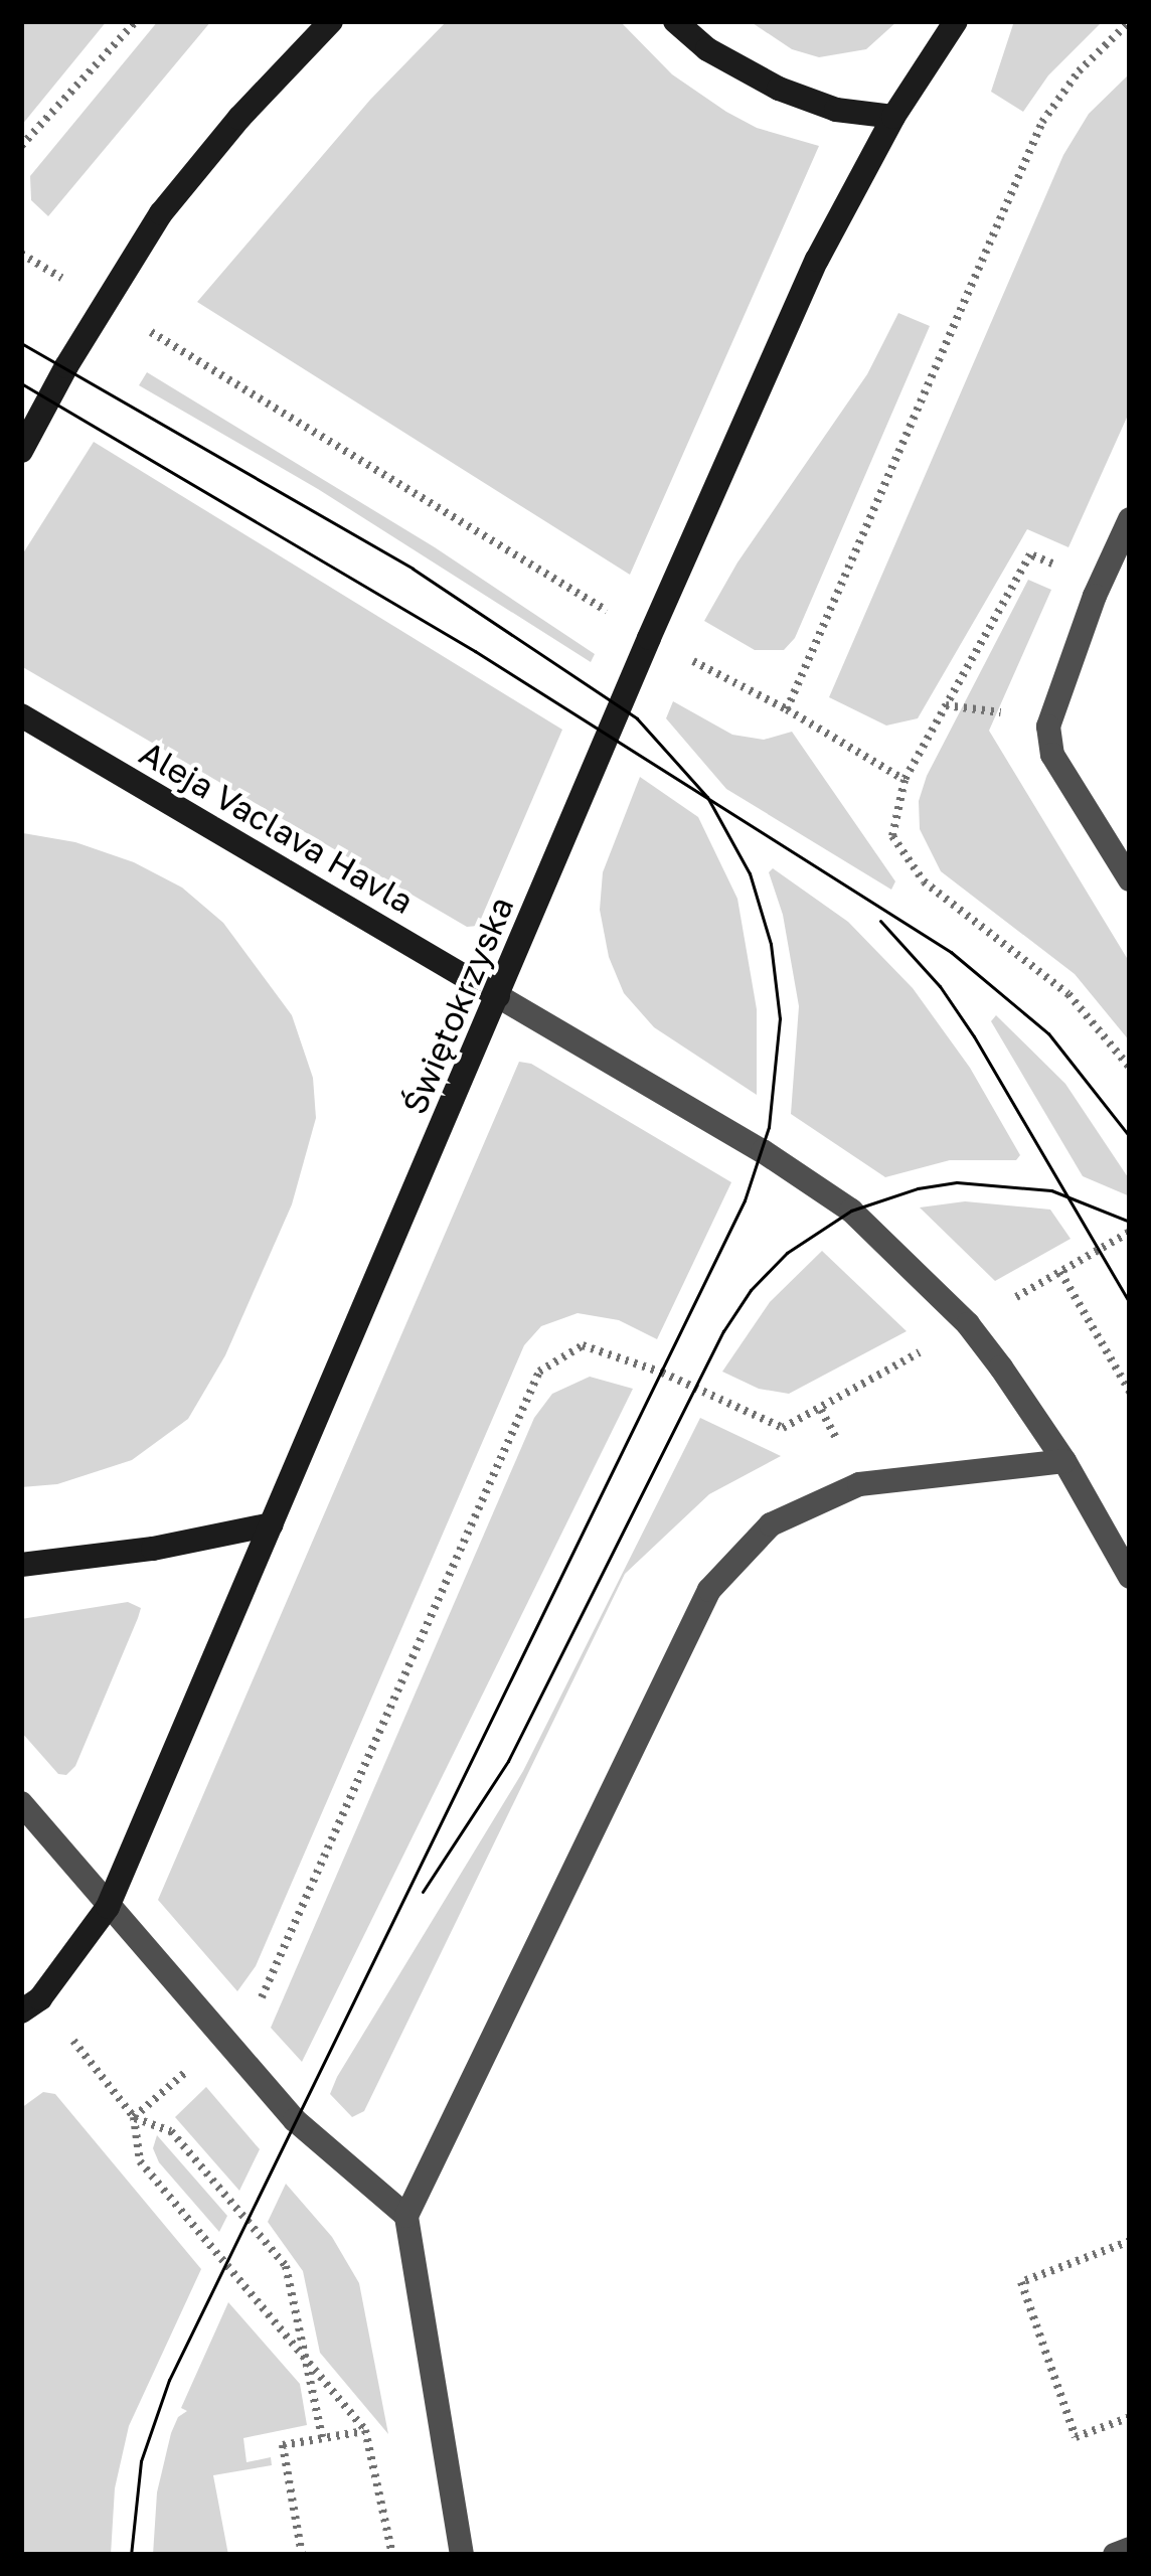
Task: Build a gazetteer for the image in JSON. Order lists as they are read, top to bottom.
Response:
{
  "streets": {
    "main road": ["Aleja Vaclava Havla", "Świętokrzyska"]
  },
  "crossings": [
    ["Aleja Vaclava Havla", "Świętokrzyska"]
  ]
}
